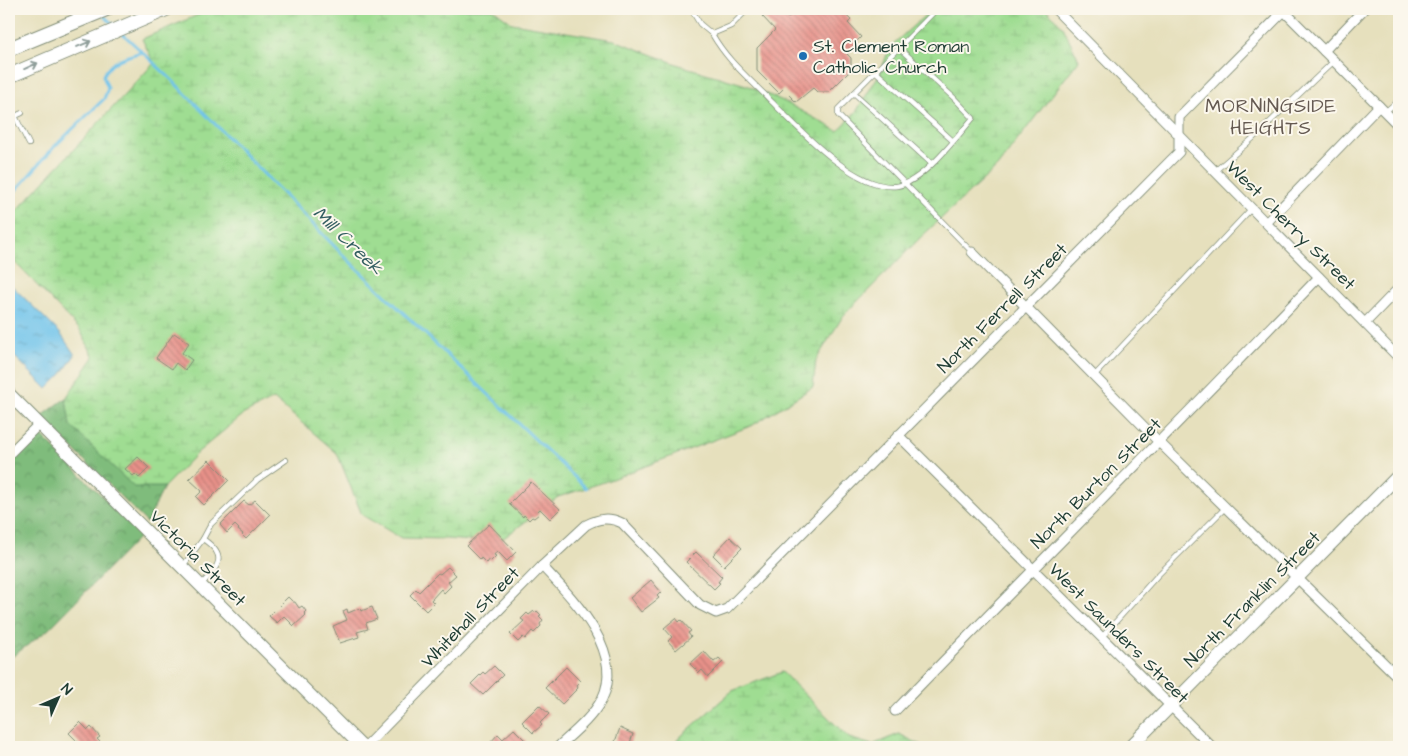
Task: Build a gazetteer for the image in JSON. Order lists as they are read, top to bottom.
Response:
{
  "streets": {
    "street": [
      "West Cherry Street",
      "North Ferrell Street",
      "North Burton Street",
      "Victoria Street",
      "North Franklin Street",
      "Whitehall Street",
      "West Saunders Street"
    ]
  },
  "crossings": [
    ["West Cherry Street", "North Ferrell Street"],
    ["West Cherry Street", "North Burton Street"],
    ["North Ferrell Street", "Whitehall Street"],
    ["North Ferrell Street", "West Saunders Street"],
    ["North Burton Street", "West Saunders Street"],
    ["Victoria Street", "Whitehall Street"],
    ["North Franklin Street", "West Saunders Street"]
  ],
  "districts": ["MORNINGSIDE HEIGHTS"],
  "water": ["Mill Creek"],
  "places": ["St. Clement Roman Catholic Church"],
  "north": "top right"
}
